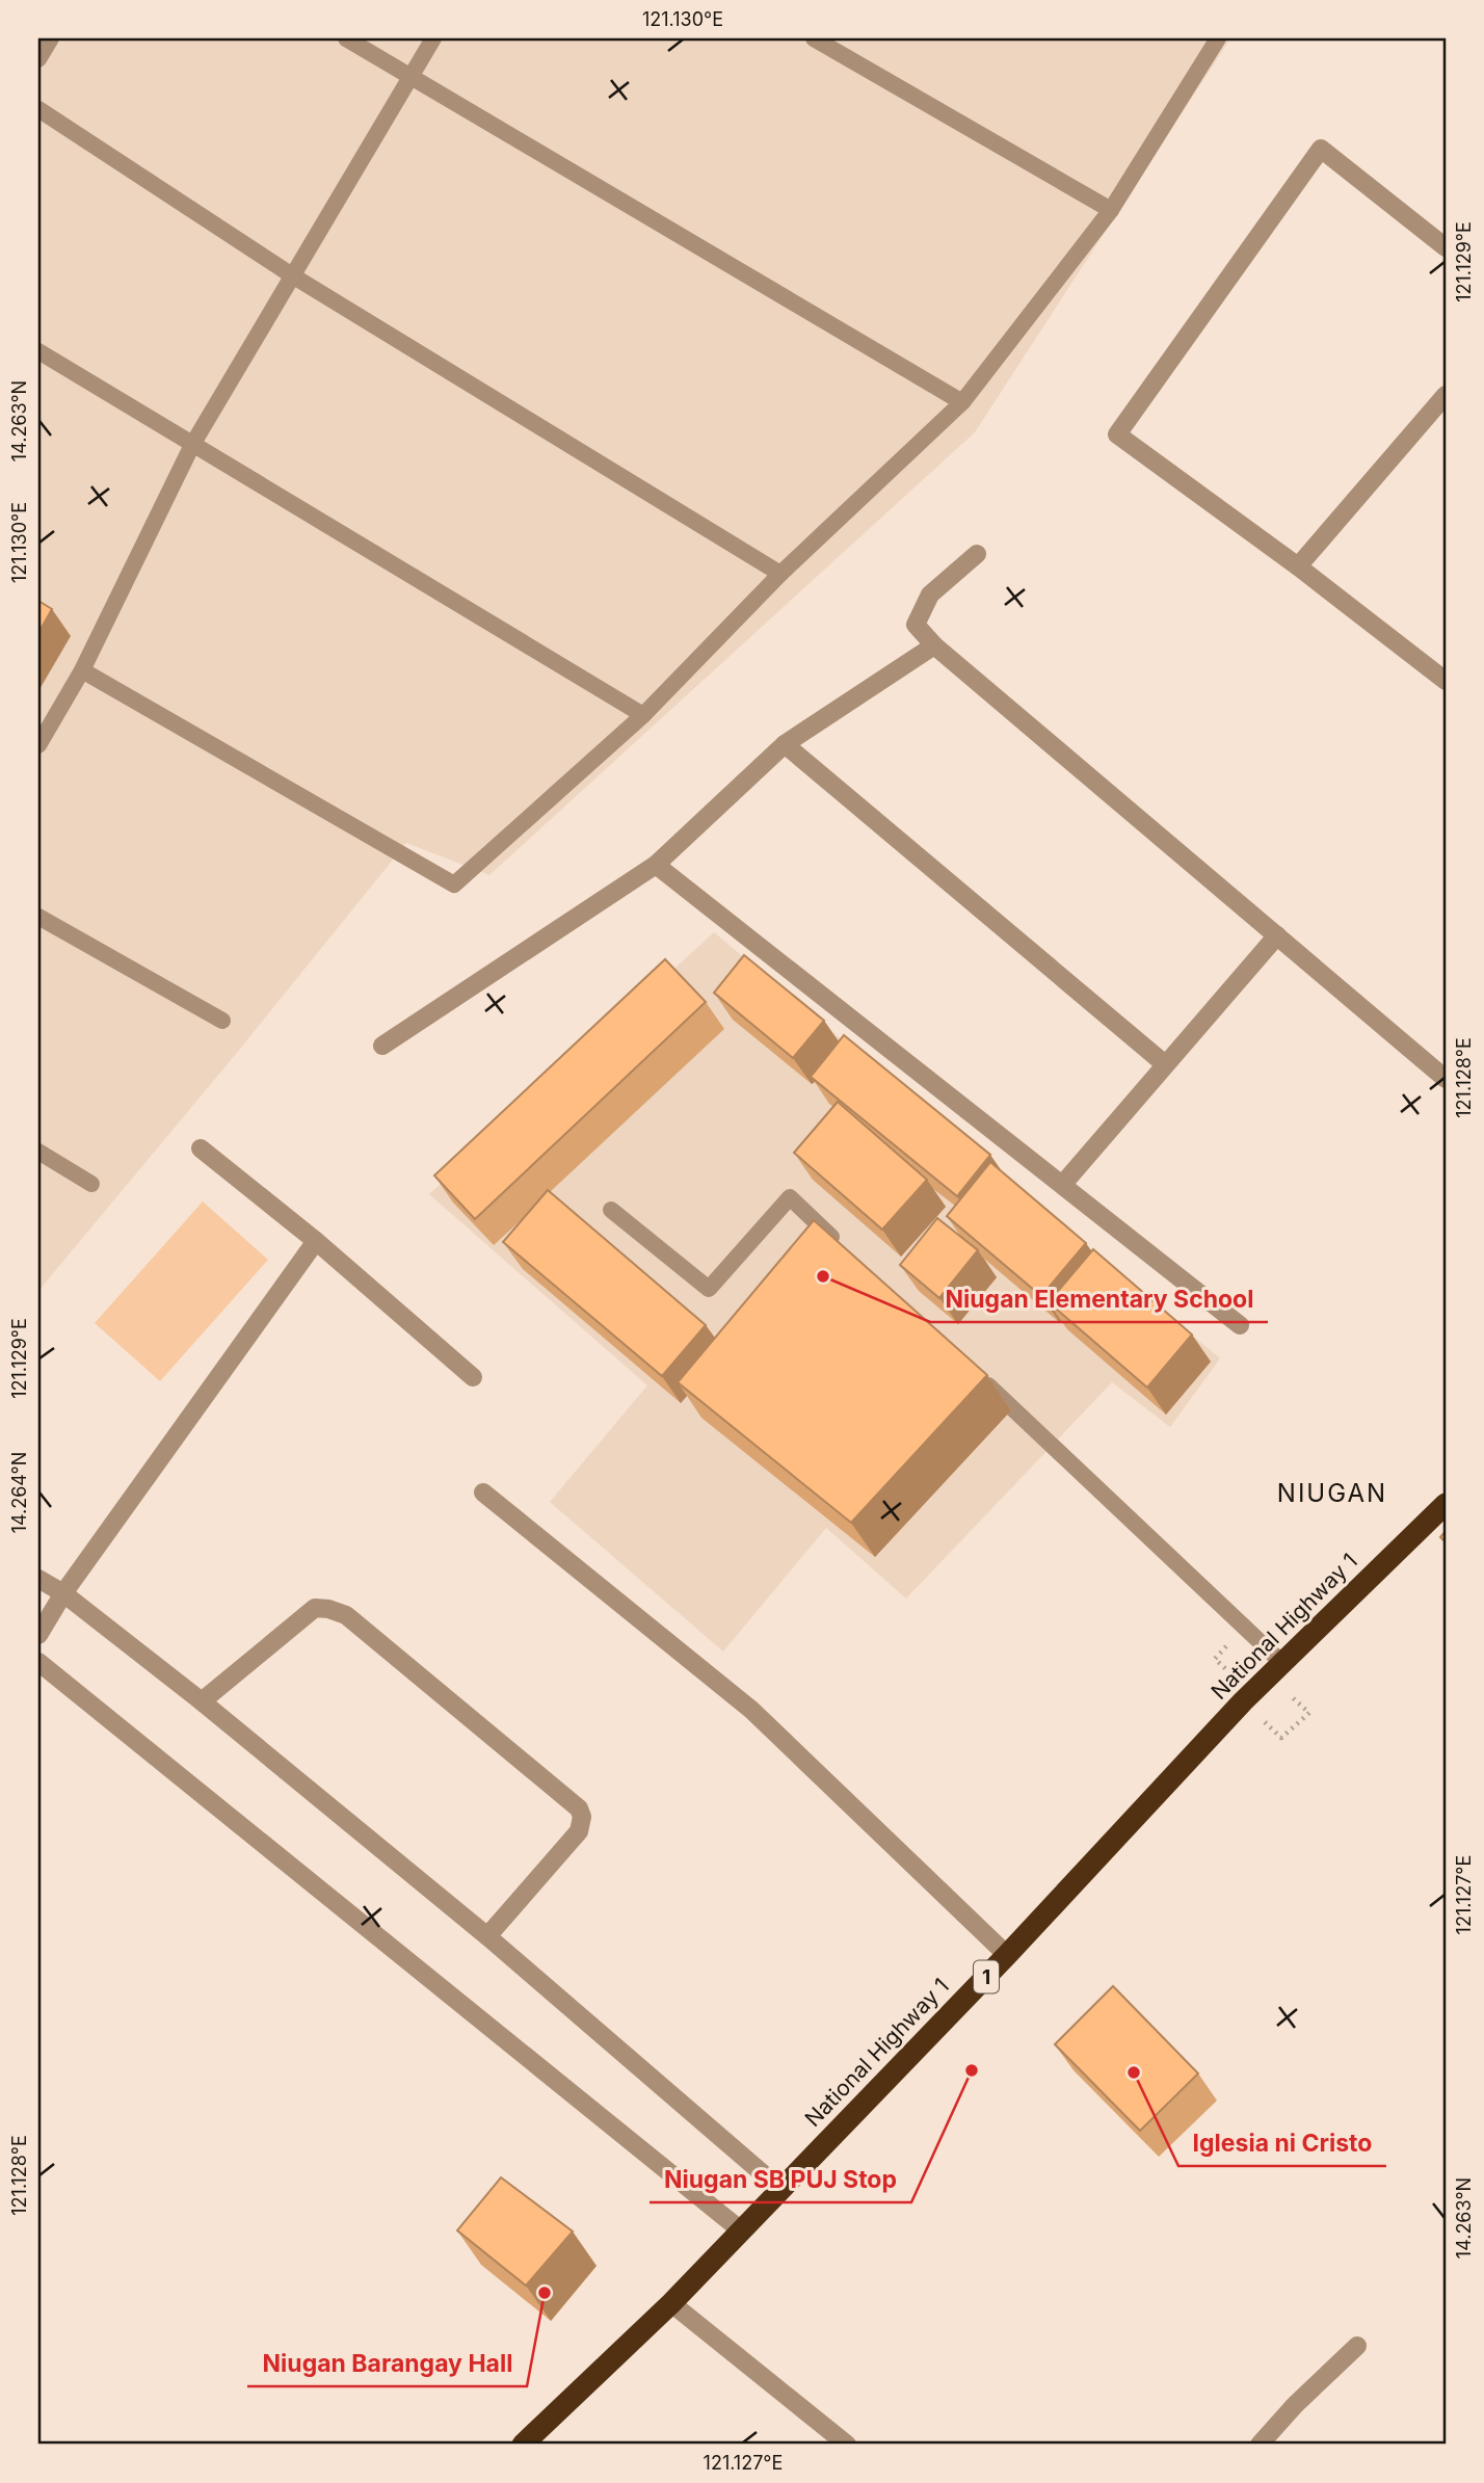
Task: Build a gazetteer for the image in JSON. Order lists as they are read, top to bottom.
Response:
{
  "streets": {
    "highway": ["National Highway 1", "1"]
  },
  "districts": ["NIUGAN"],
  "places": [
    "Niugan Elementary School",
    "Niugan SB PUJ Stop",
    "Iglesia ni Cristo",
    "Niugan Barangay Hall"
  ],
  "coordinates": [
    "121.130°E",
    "121.129°E",
    "14.263°N",
    "121.128°E",
    "14.264°N",
    "121.127°E"
  ]
}
